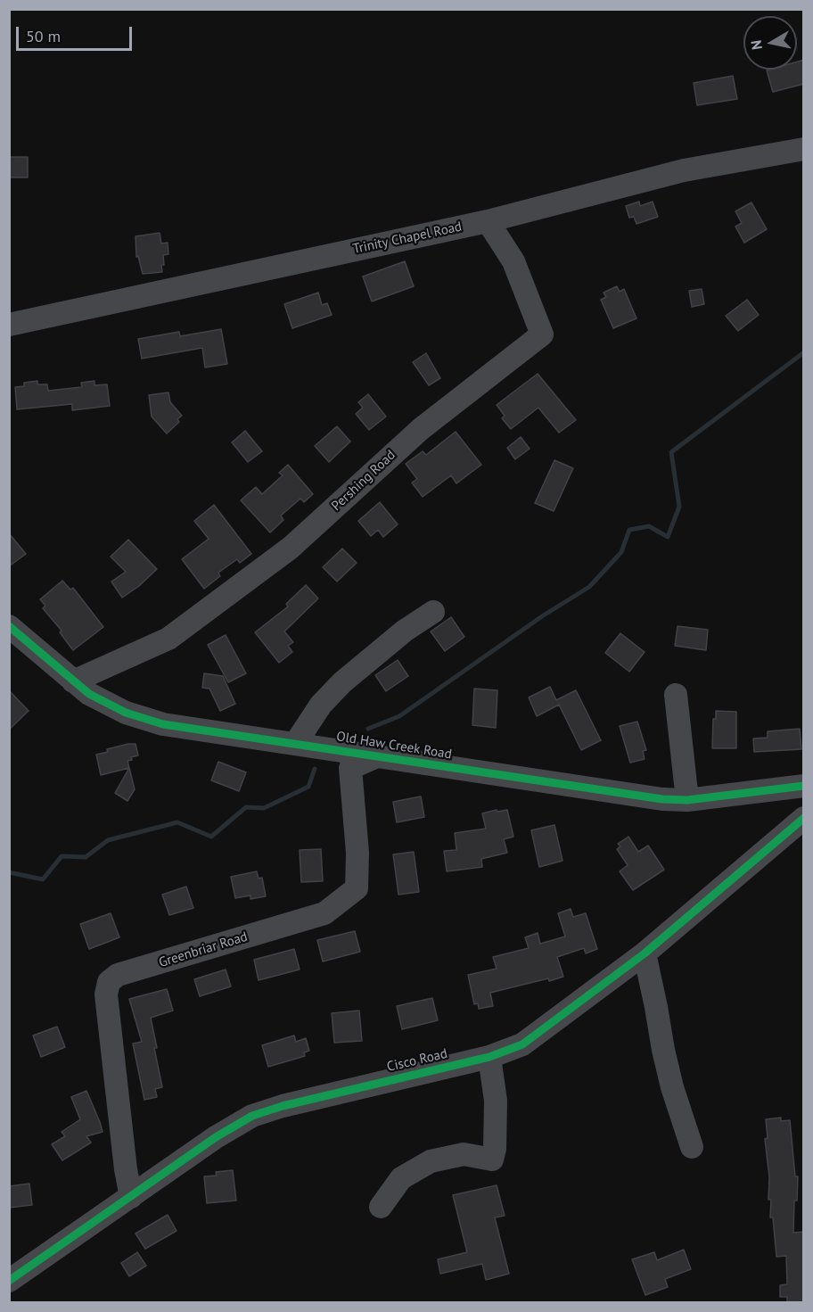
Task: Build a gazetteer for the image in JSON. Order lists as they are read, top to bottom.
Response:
{
  "streets": {
    "street": [
      "Trinity Chapel Road",
      "Pershing Road",
      "Old Haw Creek Road",
      "Greenbriar Road",
      "Cisco Road"
    ]
  },
  "crossings": [
    ["Trinity Chapel Road", "Pershing Road"],
    ["Pershing Road", "Old Haw Creek Road"],
    ["Old Haw Creek Road", "Greenbriar Road"],
    ["Greenbriar Road", "Cisco Road"]
  ],
  "scale_bar": "50 m",
  "north": "left"
}
